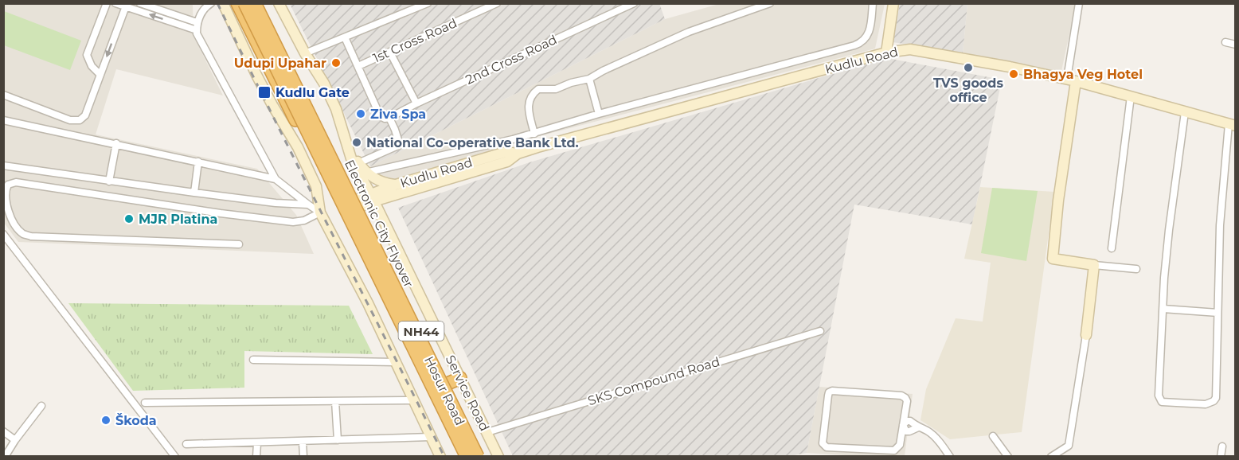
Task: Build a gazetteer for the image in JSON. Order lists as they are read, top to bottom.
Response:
{
  "streets": {
    "highway": ["Electronic City Flyover", "NH44", "Hosur Road"],
    "street": [
      "1st Cross Road",
      "2nd Cross Road",
      "Kudlu Road",
      "SKS Compound Road",
      "Service Road"
    ]
  },
  "crossings": [
    ["Kudlu Road", "Hosur Road"],
    ["Kudlu Road", "Service Road"],
    ["SKS Compound Road", "Service Road"]
  ],
  "places": {
    "other": [
      "Udupi Upahar",
      "TVS goods office",
      "Bhagya Veg Hotel",
      "Ziva Spa",
      "National Co-operative Bank Ltd.",
      "MJR Platina",
      "Škoda"
    ],
    "transit": ["Kudlu Gate"]
  }
}
